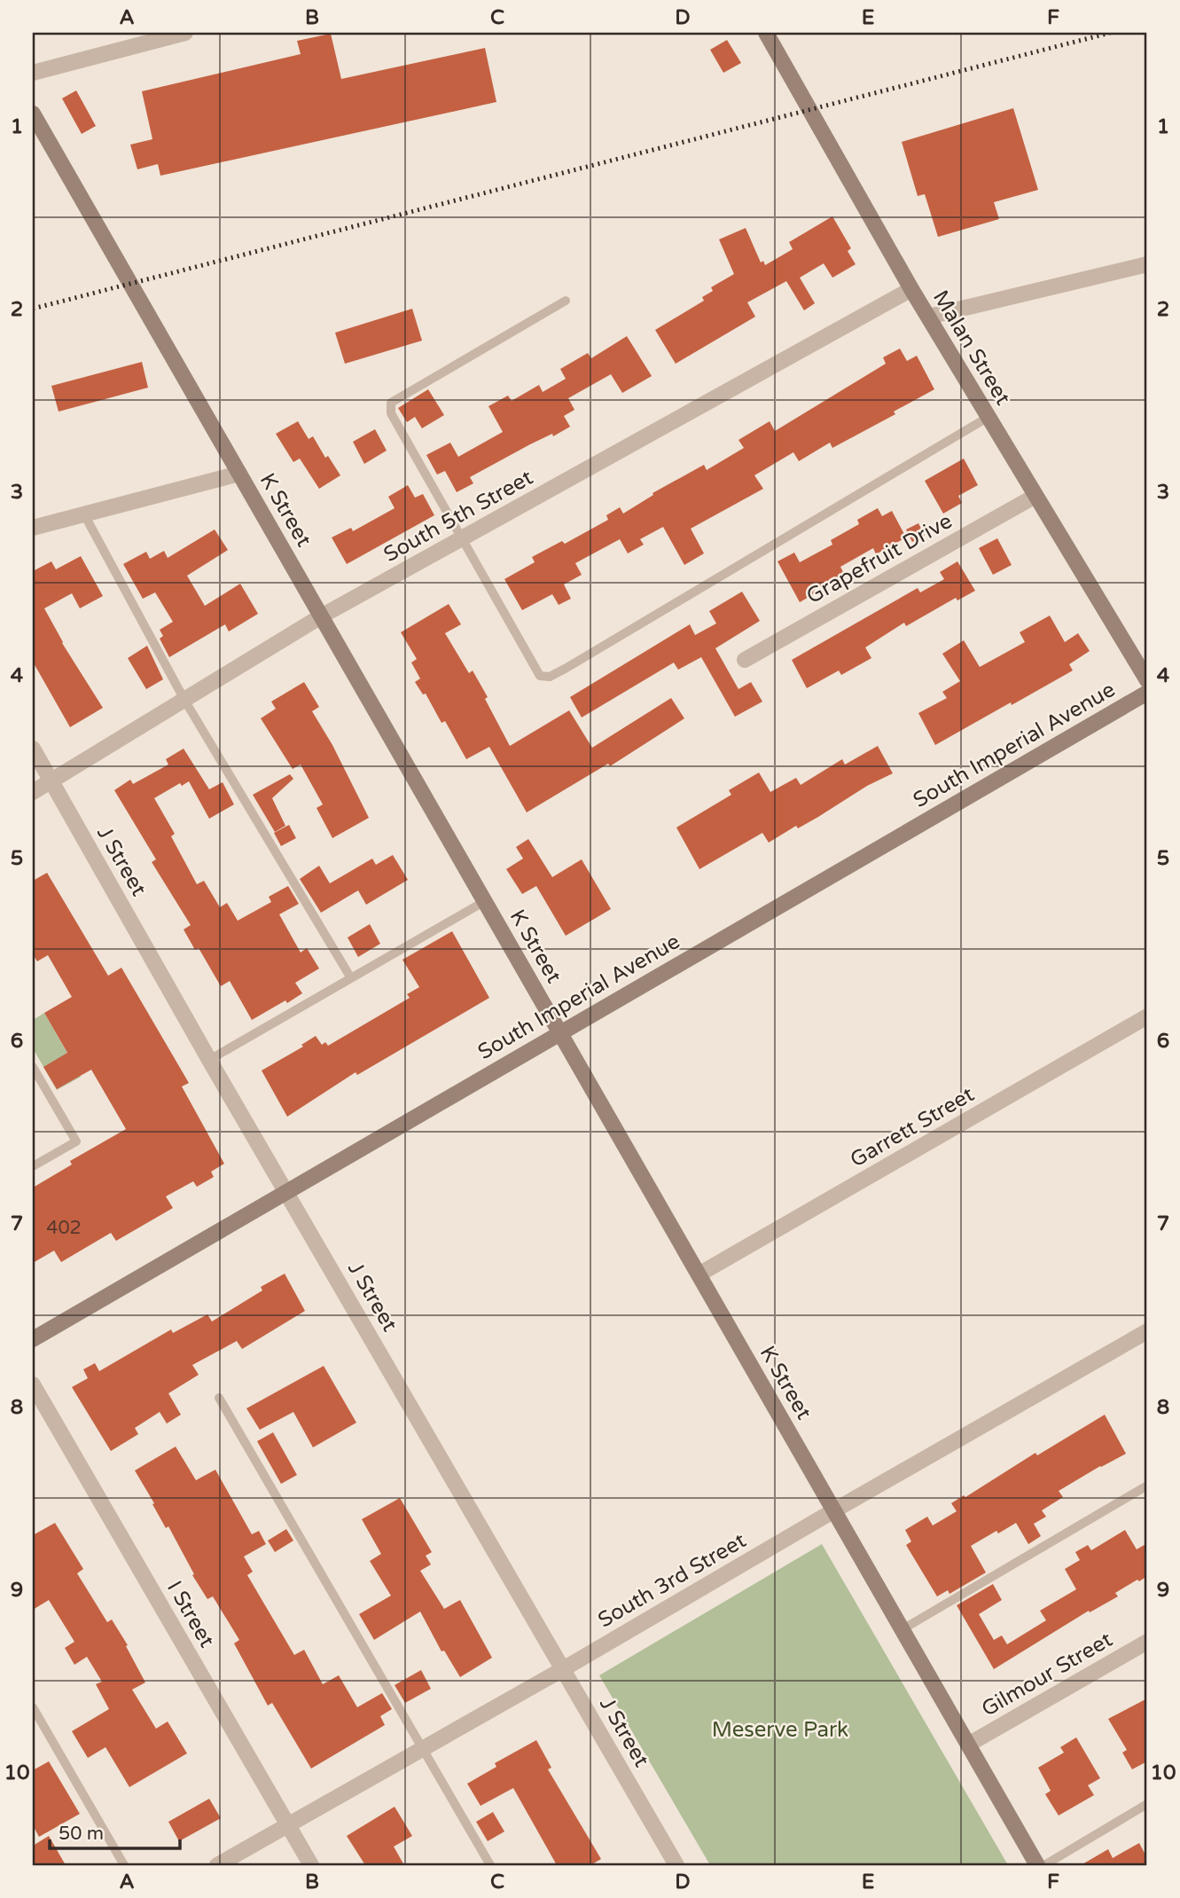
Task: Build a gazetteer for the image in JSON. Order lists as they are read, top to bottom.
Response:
{
  "streets": {
    "street": [
      "Malan Street",
      "K Street",
      "South 5th Street",
      "Grapefruit Drive",
      "South Imperial Avenue",
      "J Street",
      "Garrett Street",
      "South 3rd Street",
      "I Street",
      "Gilmour Street"
    ]
  },
  "crossings": [
    ["Malan Street", "South 5th Street"],
    ["Malan Street", "Grapefruit Drive"],
    ["K Street", "South 5th Street"],
    ["K Street", "South Imperial Avenue"],
    ["K Street", "Garrett Street"],
    ["K Street", "South 3rd Street"],
    ["K Street", "Gilmour Street"],
    ["South 5th Street", "J Street"],
    ["South Imperial Avenue", "J Street"],
    ["J Street", "South 3rd Street"],
    ["South 3rd Street", "I Street"]
  ],
  "parks": ["Meserve Park"],
  "house_numbers": ["402"],
  "scale_bar": "50 m",
  "grid": {
    "columns": [
      "A",
      "B",
      "C",
      "D",
      "E",
      "F"
    ],
    "rows": [
      "1",
      "2",
      "3",
      "4",
      "5",
      "6",
      "7",
      "8",
      "9",
      "10"
    ]
  }
}
